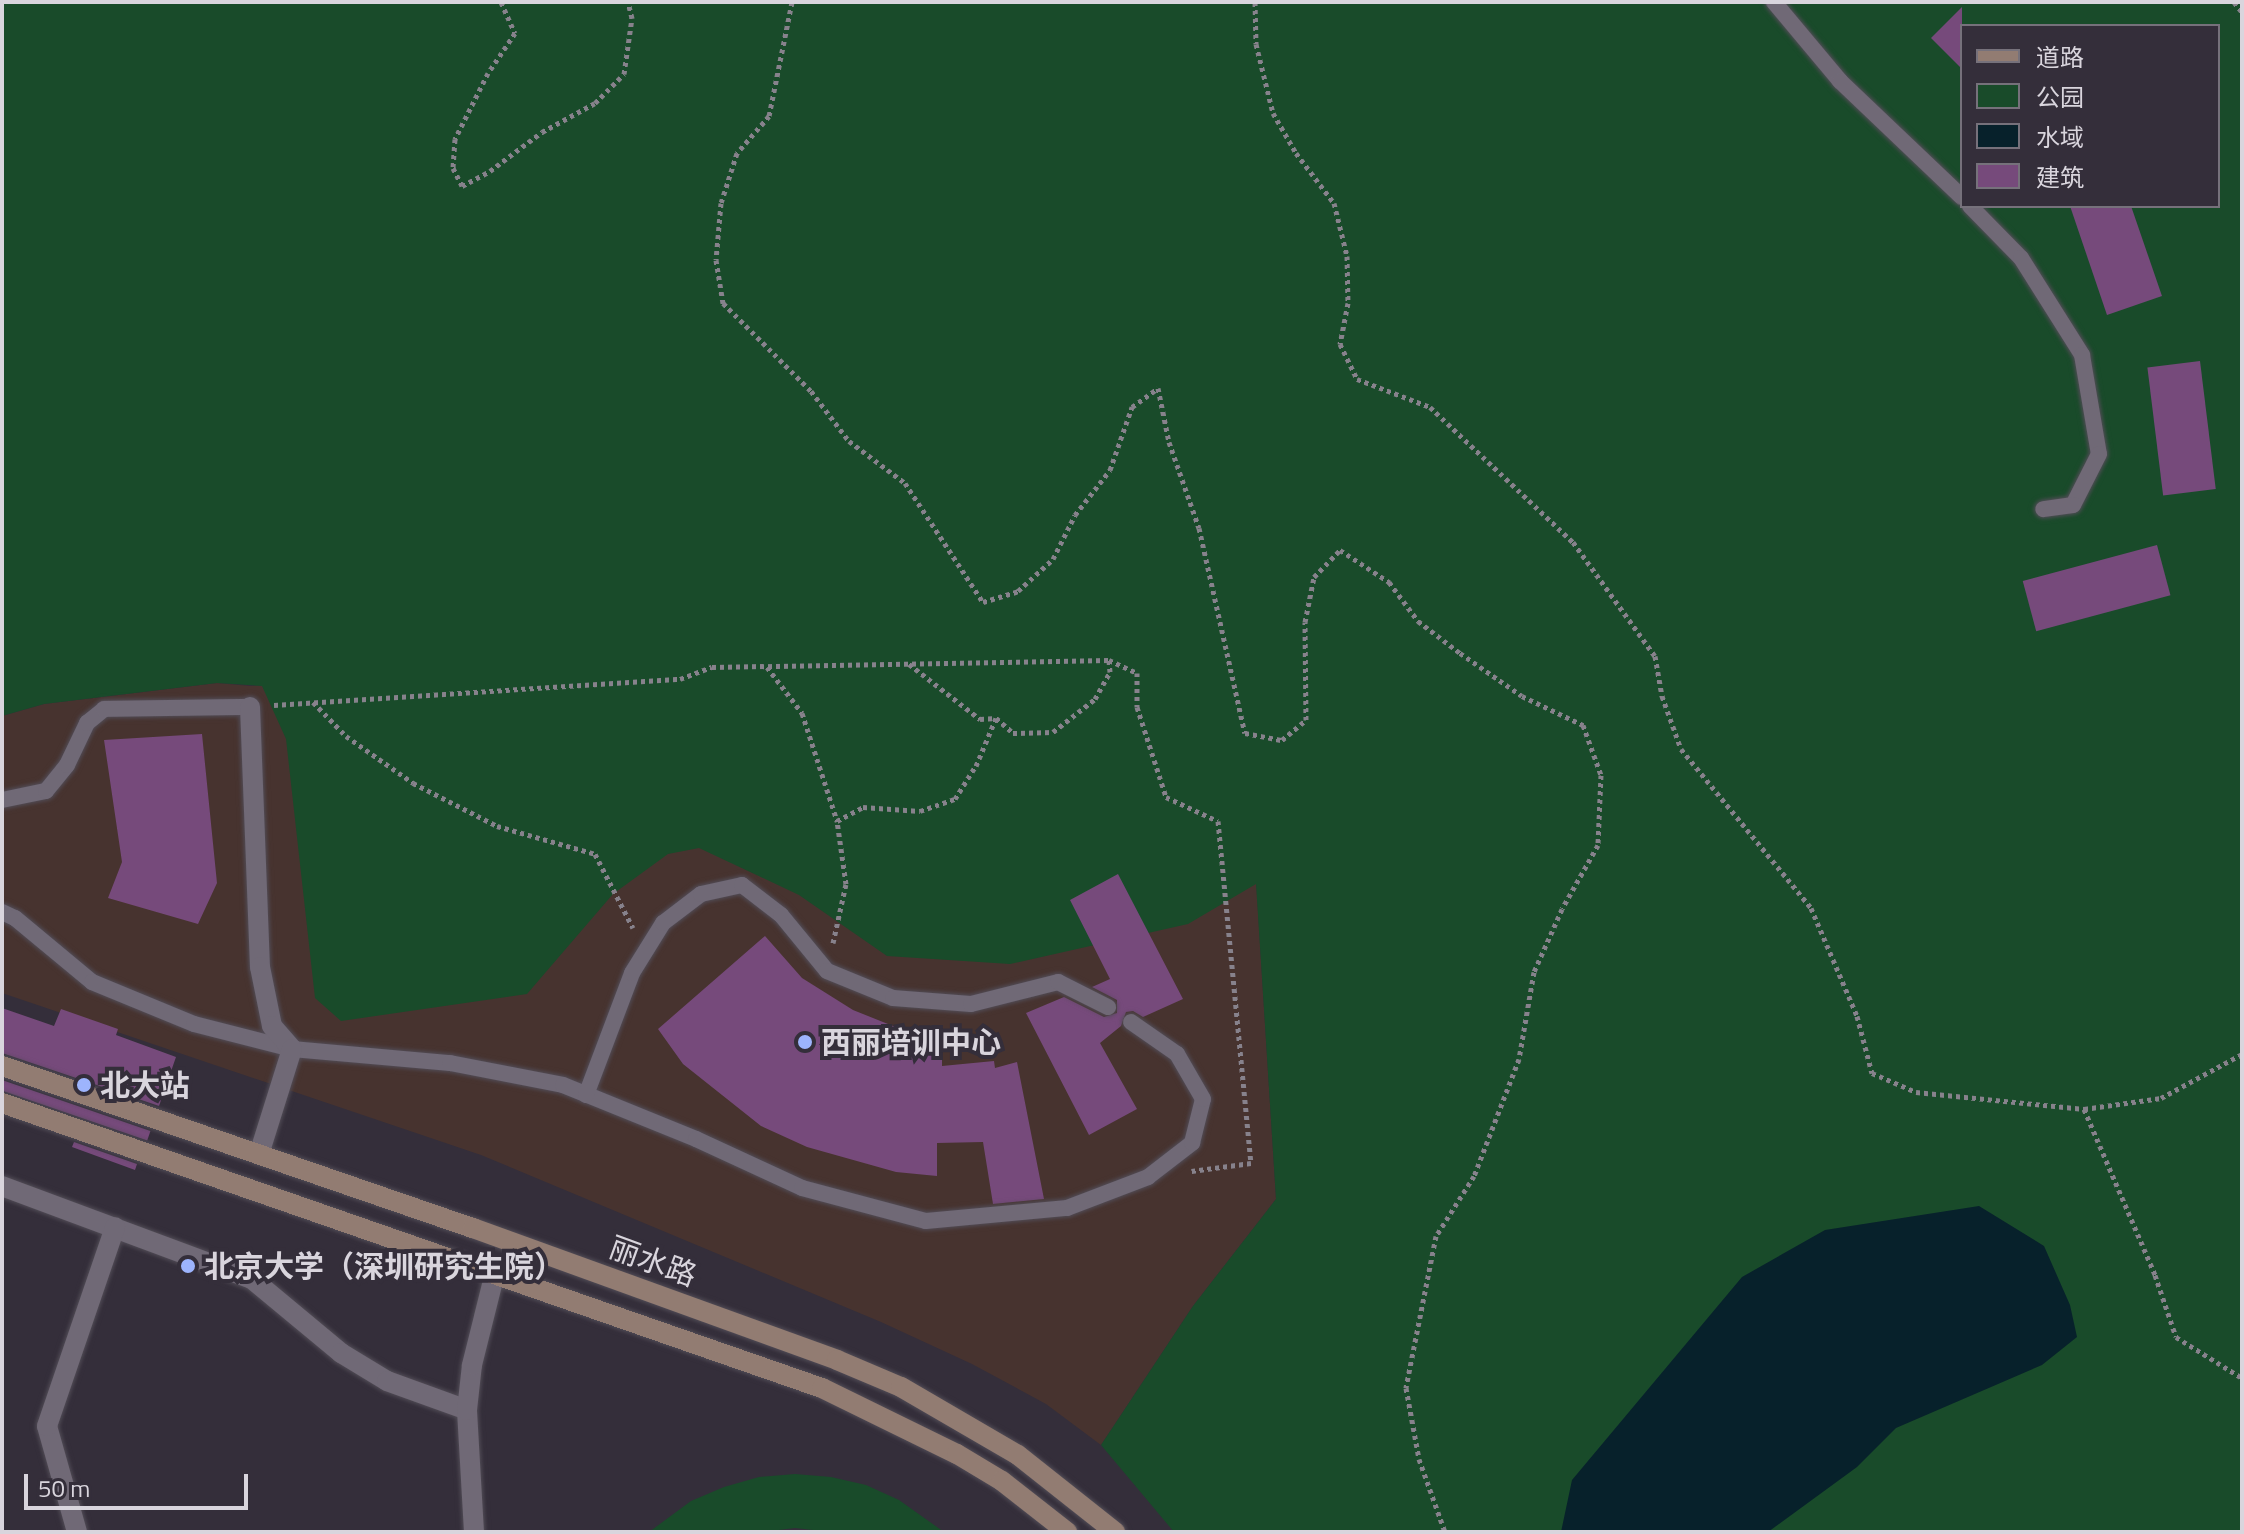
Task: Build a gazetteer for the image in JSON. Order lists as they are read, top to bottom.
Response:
{
  "streets": {
    "main road": ["丽水路"]
  },
  "places": ["西丽培训中心", "北大站", "北京大学（深圳研究生院）"],
  "legend": [
    "道路",
    "公园",
    "水域",
    "建筑"
  ],
  "scale_bar": "50 m"
}
